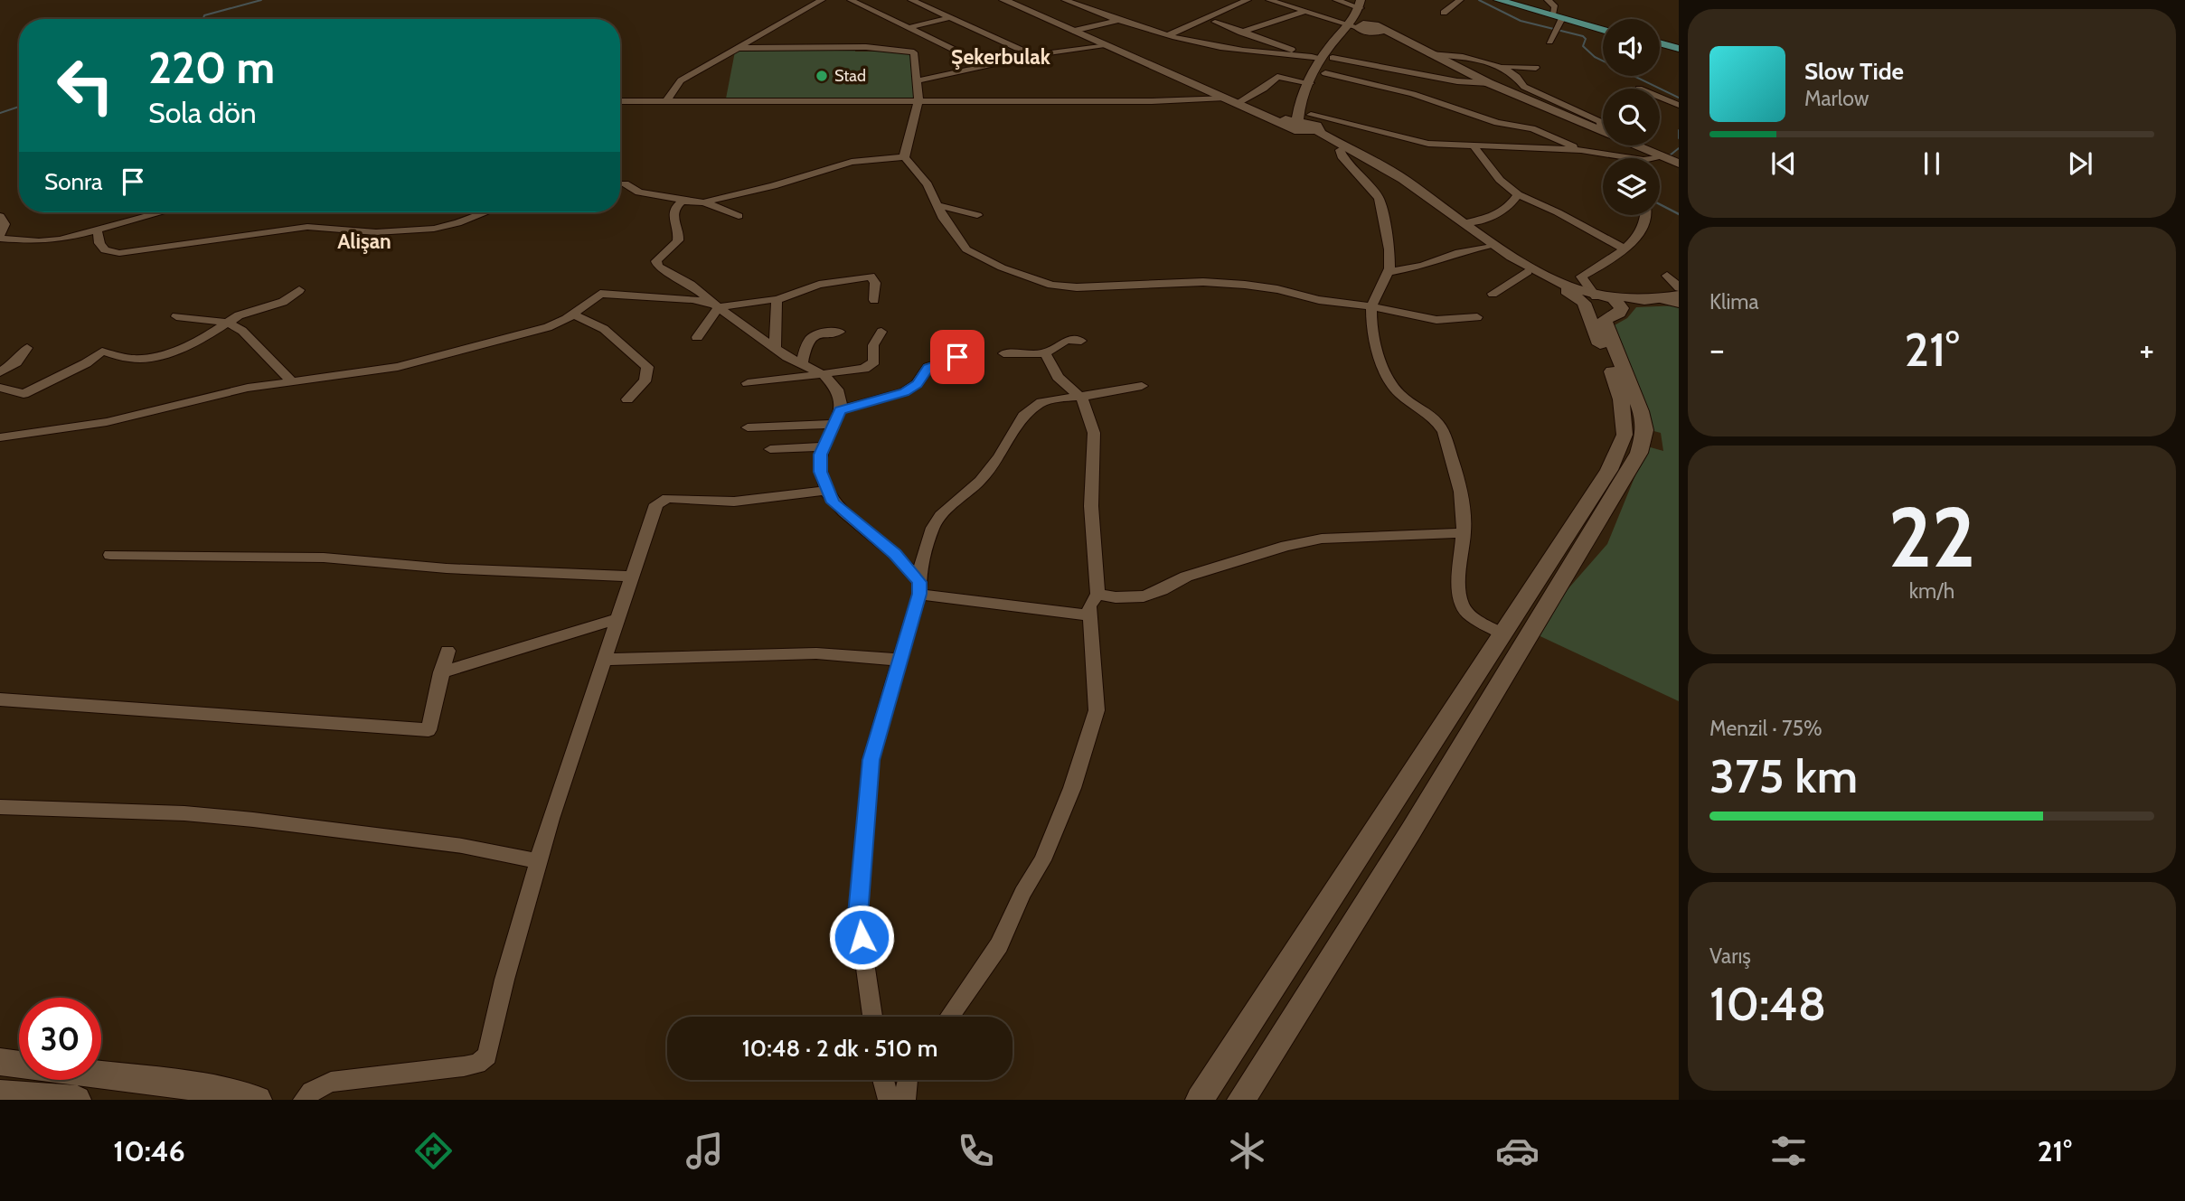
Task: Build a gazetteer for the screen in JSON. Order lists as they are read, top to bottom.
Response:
{
  "districts": ["Şekerbulak", "Alişan"],
  "places": ["Stad"],
  "page": {
    "turn": ["220 m", "Sola dön"],
    "song": ["Slow Tide", "Marlow"],
    "then": "Sonra",
    "tile": [
      "Klima",
      ["22", "km/h"],
      ["Menzil · 75%", "375 km"],
      ["Varış", "10:48"]
    ],
    "heat": ["−", "21°", "+"],
    "limit": "30",
    "trip": "10:48 · 2 dk · 510 m",
    "tabs": ["10:46", "21°"]
  }
}
